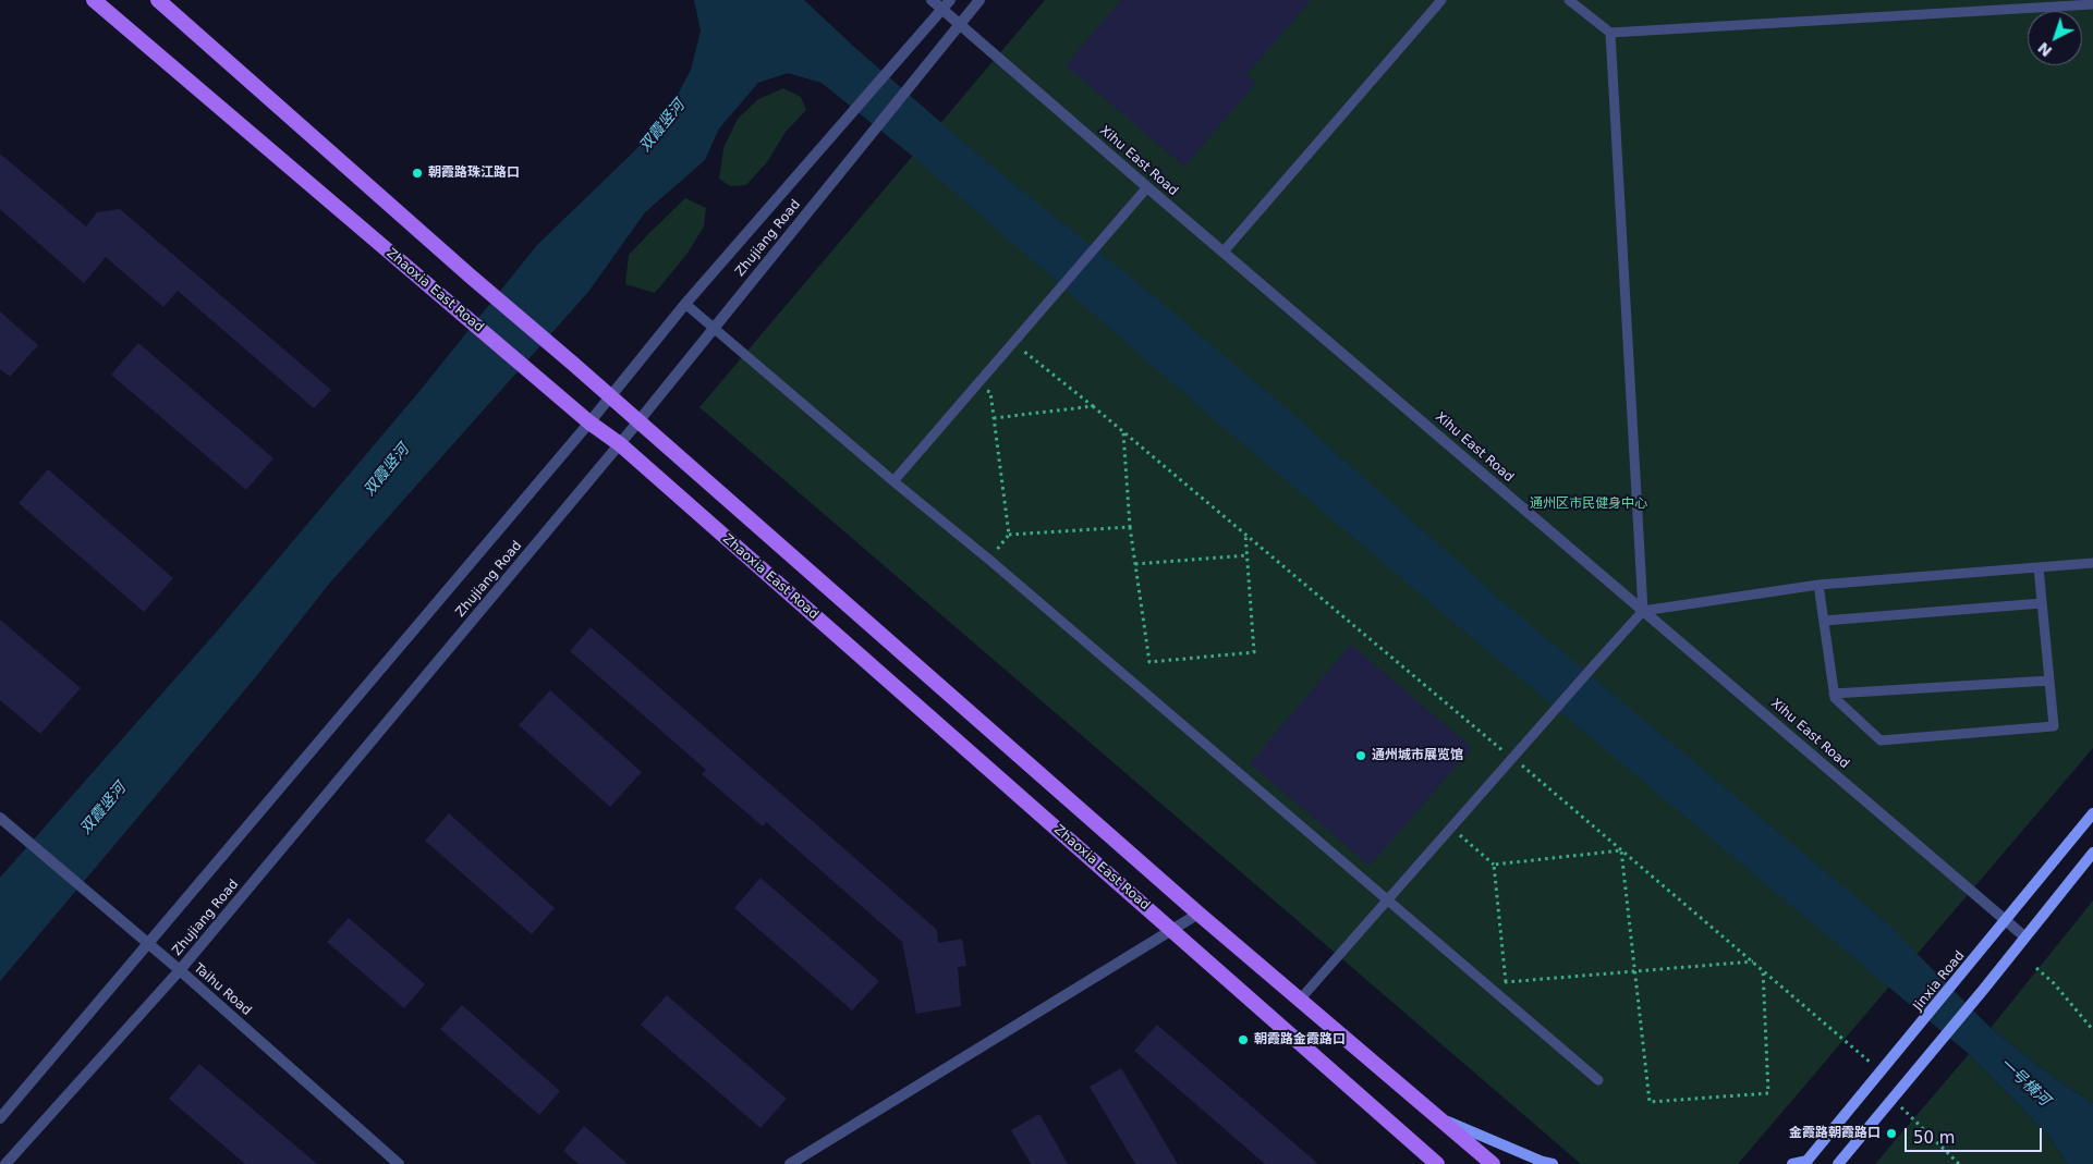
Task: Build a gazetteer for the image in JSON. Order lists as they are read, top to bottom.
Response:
{
  "streets": {
    "main road": ["Zhaoxia East Road", "Jinxia Road"],
    "street": ["Xihu East Road", "Zhujiang Road", "Taihu Road"]
  },
  "crossings": [
    ["Xihu East Road", "Zhujiang Road"],
    ["Xihu East Road", "Jinxia Road"],
    ["Zhujiang Road", "Zhaoxia East Road"],
    ["Zhujiang Road", "Taihu Road"]
  ],
  "water": ["双霞竖河", "一号横河"],
  "parks": ["通州区市民健身中心"],
  "places": [
    "朝霞路珠江路口",
    "通州城市展览馆",
    "朝霞路金霞路口",
    "金霞路朝霞路口"
  ],
  "scale_bar": "50 m",
  "north": "bottom left"
}
